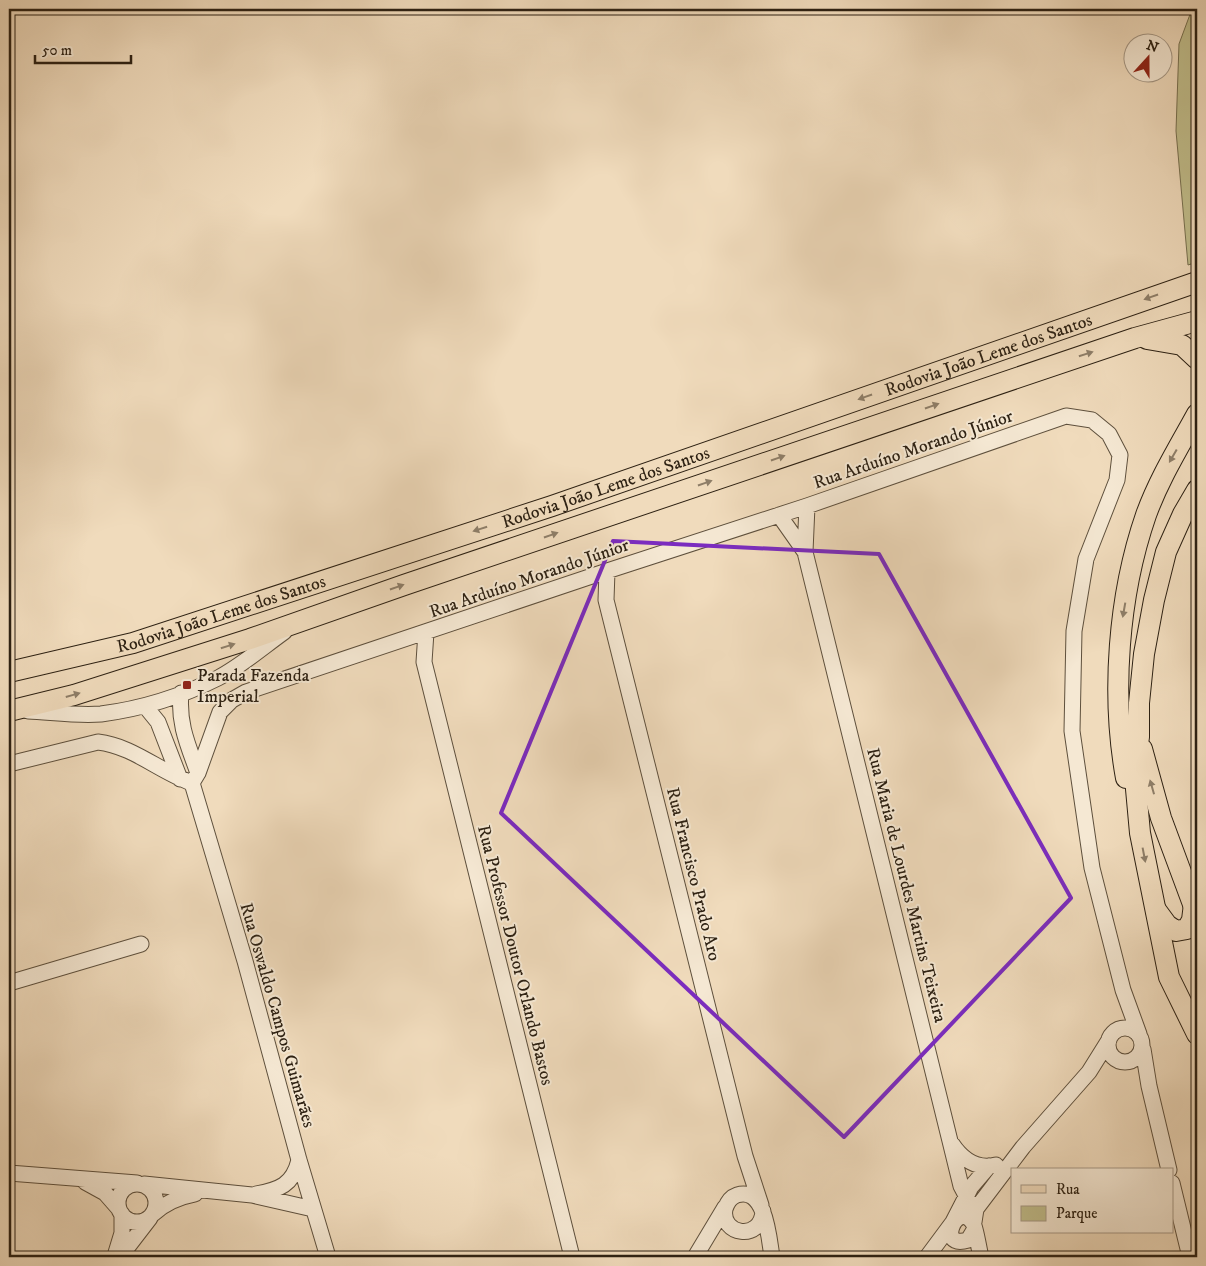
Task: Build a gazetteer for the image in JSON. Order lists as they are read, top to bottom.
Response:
{
  "streets": {
    "main road": ["Rodovia João Leme dos Santos"],
    "street": [
      "Rua Arduíno Morando Júnior",
      "Rua Francisco Prado Aro",
      "Rua Maria de Lourdes Martins Teixeira",
      "Rua Professor Doutor Orlando Bastos",
      "Rua Oswaldo Campos Guimarães"
    ]
  },
  "crossings": [
    ["Rua Arduíno Morando Júnior", "Rua Francisco Prado Aro"],
    ["Rua Arduíno Morando Júnior", "Rua Maria de Lourdes Martins Teixeira"],
    ["Rua Arduíno Morando Júnior", "Rua Professor Doutor Orlando Bastos"],
    ["Rua Arduíno Morando Júnior", "Rua Oswaldo Campos Guimarães"]
  ],
  "places": {
    "transit": ["Parada Fazenda Imperial"]
  },
  "legend": ["Rua", "Parque"],
  "scale_bar": "50 m",
  "north": "top"
}
